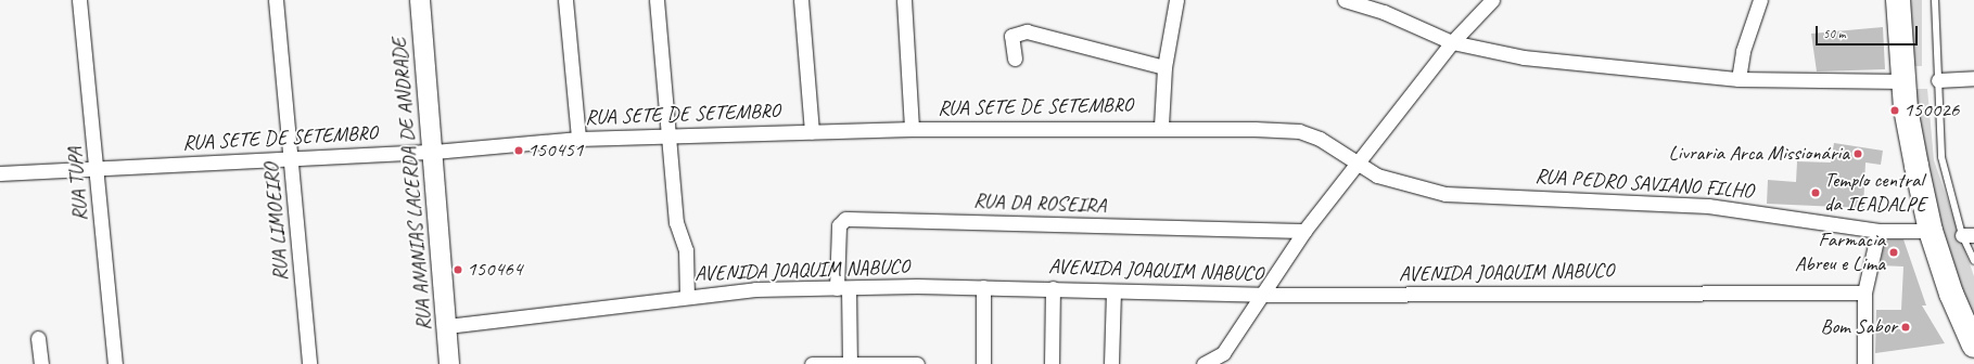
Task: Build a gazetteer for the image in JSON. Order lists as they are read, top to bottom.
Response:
{
  "streets": {
    "street": [
      "RUA SETE DE SETEMBRO",
      "RUA TUPA",
      "RUA ANANIAS LACERDA DE ANDRADE",
      "RUA PEDRO SAVIANO FILHO",
      "RUA DA ROSEIRA",
      "RUA LIMOEIRO",
      "AVENIDA JOAQUIM NABUCO"
    ]
  },
  "crossings": [
    ["RUA SETE DE SETEMBRO", "RUA TUPA"],
    ["RUA SETE DE SETEMBRO", "RUA ANANIAS LACERDA DE ANDRADE"],
    ["RUA SETE DE SETEMBRO", "RUA PEDRO SAVIANO FILHO"],
    ["RUA SETE DE SETEMBRO", "RUA LIMOEIRO"],
    ["RUA ANANIAS LACERDA DE ANDRADE", "AVENIDA JOAQUIM NABUCO"],
    ["RUA DA ROSEIRA", "AVENIDA JOAQUIM NABUCO"]
  ],
  "places": [
    "150026",
    "150451",
    "Livraria Arca Missionária",
    "Templo central da IEADALPE",
    "Farmacia Abreu e Lima",
    "150464",
    "Bom Sabor"
  ],
  "scale_bar": "50 m"
}
